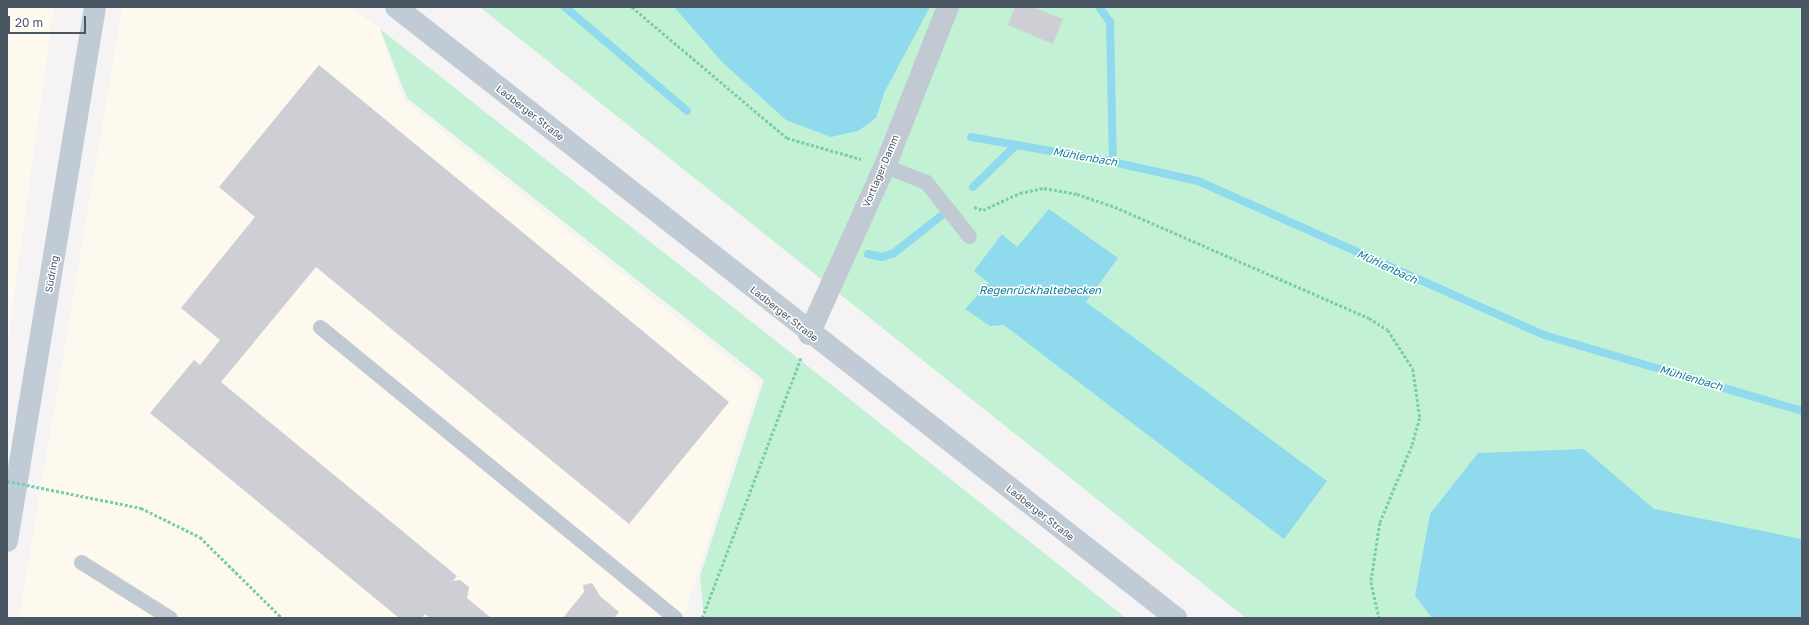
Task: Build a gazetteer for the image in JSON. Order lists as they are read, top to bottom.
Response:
{
  "streets": {
    "main road": ["Ladberger Straße", "Südring"],
    "street": ["Vortlager Damm"]
  },
  "crossings": [
    ["Ladberger Straße", "Vortlager Damm"]
  ],
  "water": ["Mühlenbach", "Regenrückhaltebecken"],
  "scale_bar": "20 m"
}
